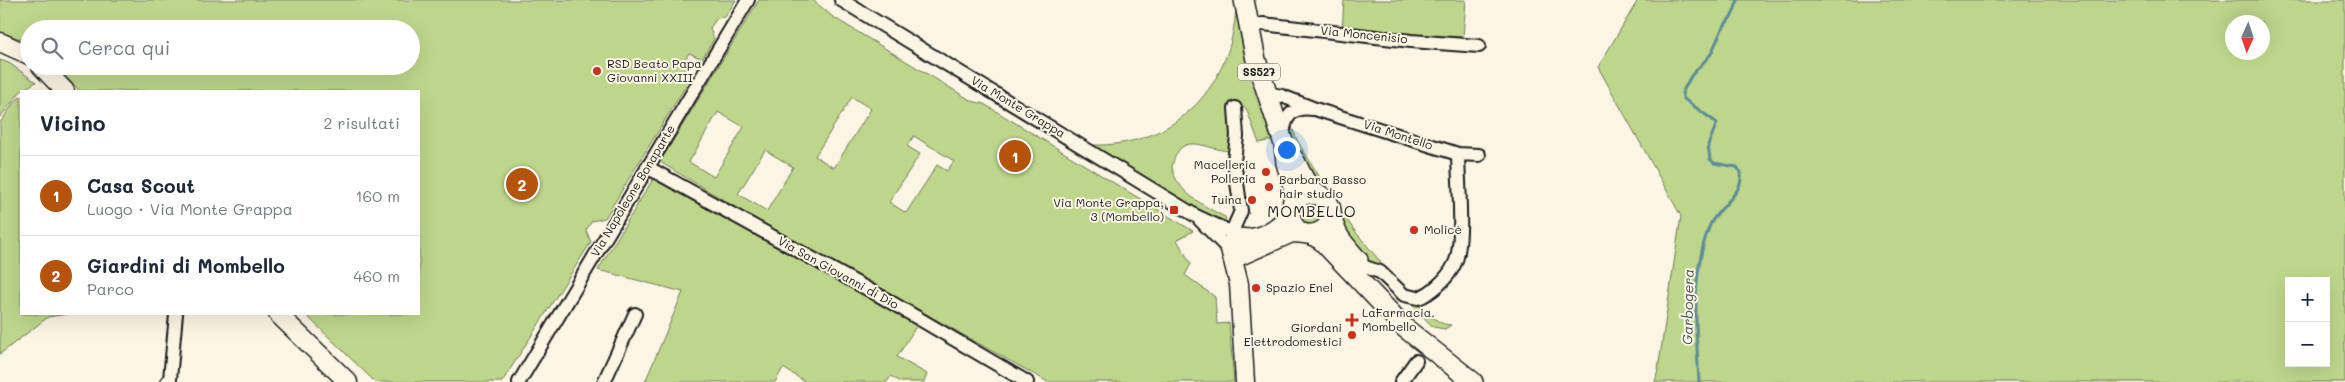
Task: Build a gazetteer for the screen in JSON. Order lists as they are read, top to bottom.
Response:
{
  "streets": {
    "main road": ["SS527"],
    "street": [
      "Via Moncenisio",
      "Via Monte Grappa",
      "Via Montello",
      "Via Napoleone Bonaparte",
      "Via San Giovanni di Dio"
    ]
  },
  "crossings": [
    ["Via Moncenisio", "SS527"],
    ["SS527", "Via Montello"],
    ["Via Napoleone Bonaparte", "Via San Giovanni di Dio"]
  ],
  "districts": ["MOMBELLO"],
  "water": ["Garbogera"],
  "places": {
    "other": [
      "RSD Beato Papa Giovanni XXIII",
      "Macelleria Polleria",
      "Barbara Basso hair studio",
      "Tuina",
      "Molicè",
      "Spazio Enel",
      "Giordani Elettrodomestici"
    ],
    "transit": ["Via Monte Grappa, 3 (Mombello)"],
    "health": ["LaFarmacia. Mombello"]
  },
  "north": "bottom",
  "page": {
    "search": "Cerca qui",
    "heading": ["Vicino", "2 risultati"],
    "pins": ["1", "2"],
    "list": [
      {
        "mark": "1",
        "name": "Casa Scout",
        "note": "Luogo · Via Monte Grappa",
        "value": "160 m"
      },
      {
        "mark": "2",
        "name": "Giardini di Mombello",
        "note": "Parco",
        "value": "460 m"
      }
    ],
    "map_buttons": ["+", "−"]
  }
}
